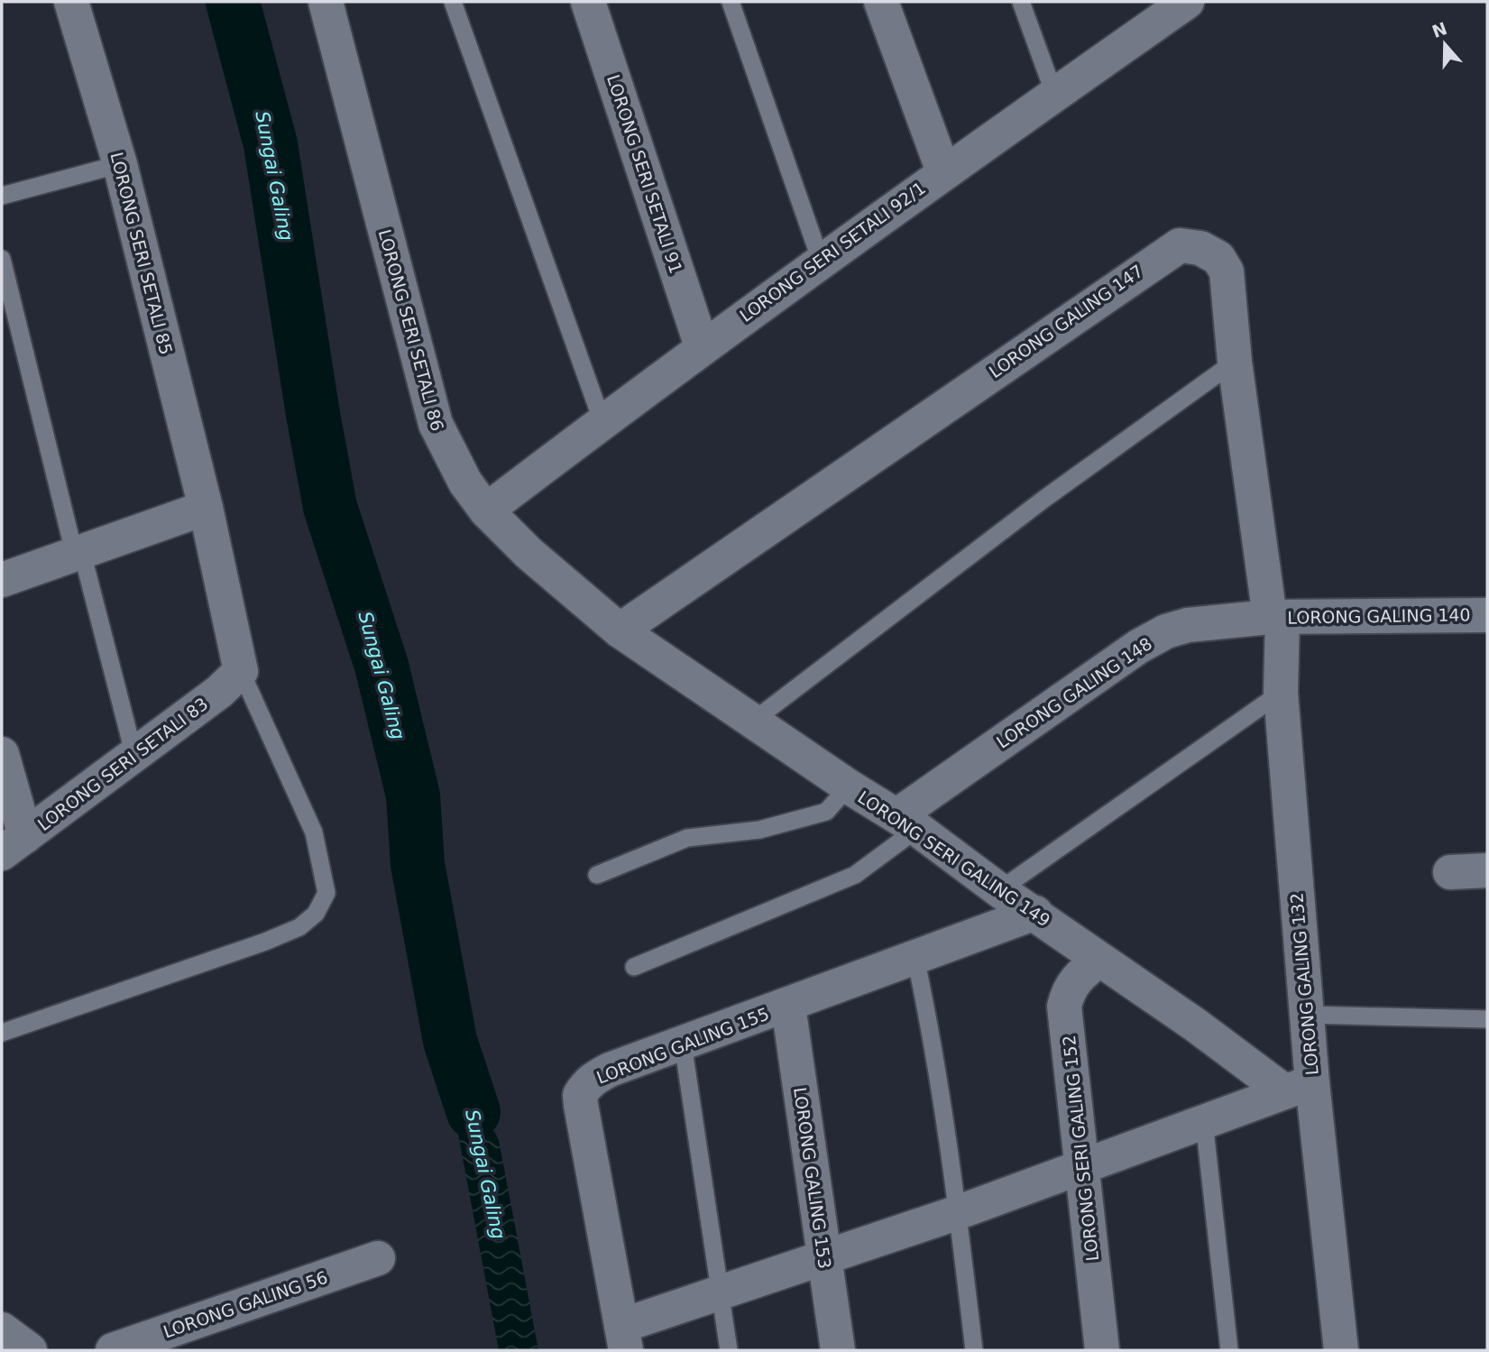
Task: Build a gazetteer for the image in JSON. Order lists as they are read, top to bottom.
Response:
{
  "streets": {
    "street": [
      "LORONG SERI SETALI 91",
      "LORONG SERI SETALI 92/1",
      "LORONG SERI SETALI 85",
      "LORONG GALING 147",
      "LORONG SERI SETALI 86",
      "LORONG GALING 140",
      "LORONG GALING 148",
      "LORONG SERI SETALI 83",
      "LORONG SERI GALING 149",
      "LORONG GALING 132",
      "LORONG GALING 155",
      "LORONG SERI GALING 152",
      "LORONG GALING 153",
      "LORONG GALING 56"
    ]
  },
  "crossings": [
    ["LORONG SERI SETALI 91", "LORONG SERI SETALI 92/1"],
    ["LORONG SERI SETALI 92/1", "LORONG SERI SETALI 86"],
    ["LORONG SERI SETALI 85", "LORONG SERI SETALI 83"],
    ["LORONG GALING 147", "LORONG SERI SETALI 86"],
    ["LORONG GALING 147", "LORONG GALING 140"],
    ["LORONG GALING 147", "LORONG GALING 148"],
    ["LORONG GALING 147", "LORONG SERI GALING 149"],
    ["LORONG GALING 147", "LORONG GALING 132"],
    ["LORONG SERI SETALI 86", "LORONG SERI GALING 149"],
    ["LORONG GALING 140", "LORONG GALING 148"],
    ["LORONG GALING 140", "LORONG GALING 132"],
    ["LORONG GALING 148", "LORONG SERI GALING 149"],
    ["LORONG GALING 148", "LORONG GALING 132"],
    ["LORONG SERI GALING 149", "LORONG GALING 132"],
    ["LORONG SERI GALING 149", "LORONG GALING 155"],
    ["LORONG SERI GALING 149", "LORONG SERI GALING 152"],
    ["LORONG GALING 155", "LORONG GALING 153"]
  ],
  "water": ["Sungai Galing"],
  "north": "top"
}
